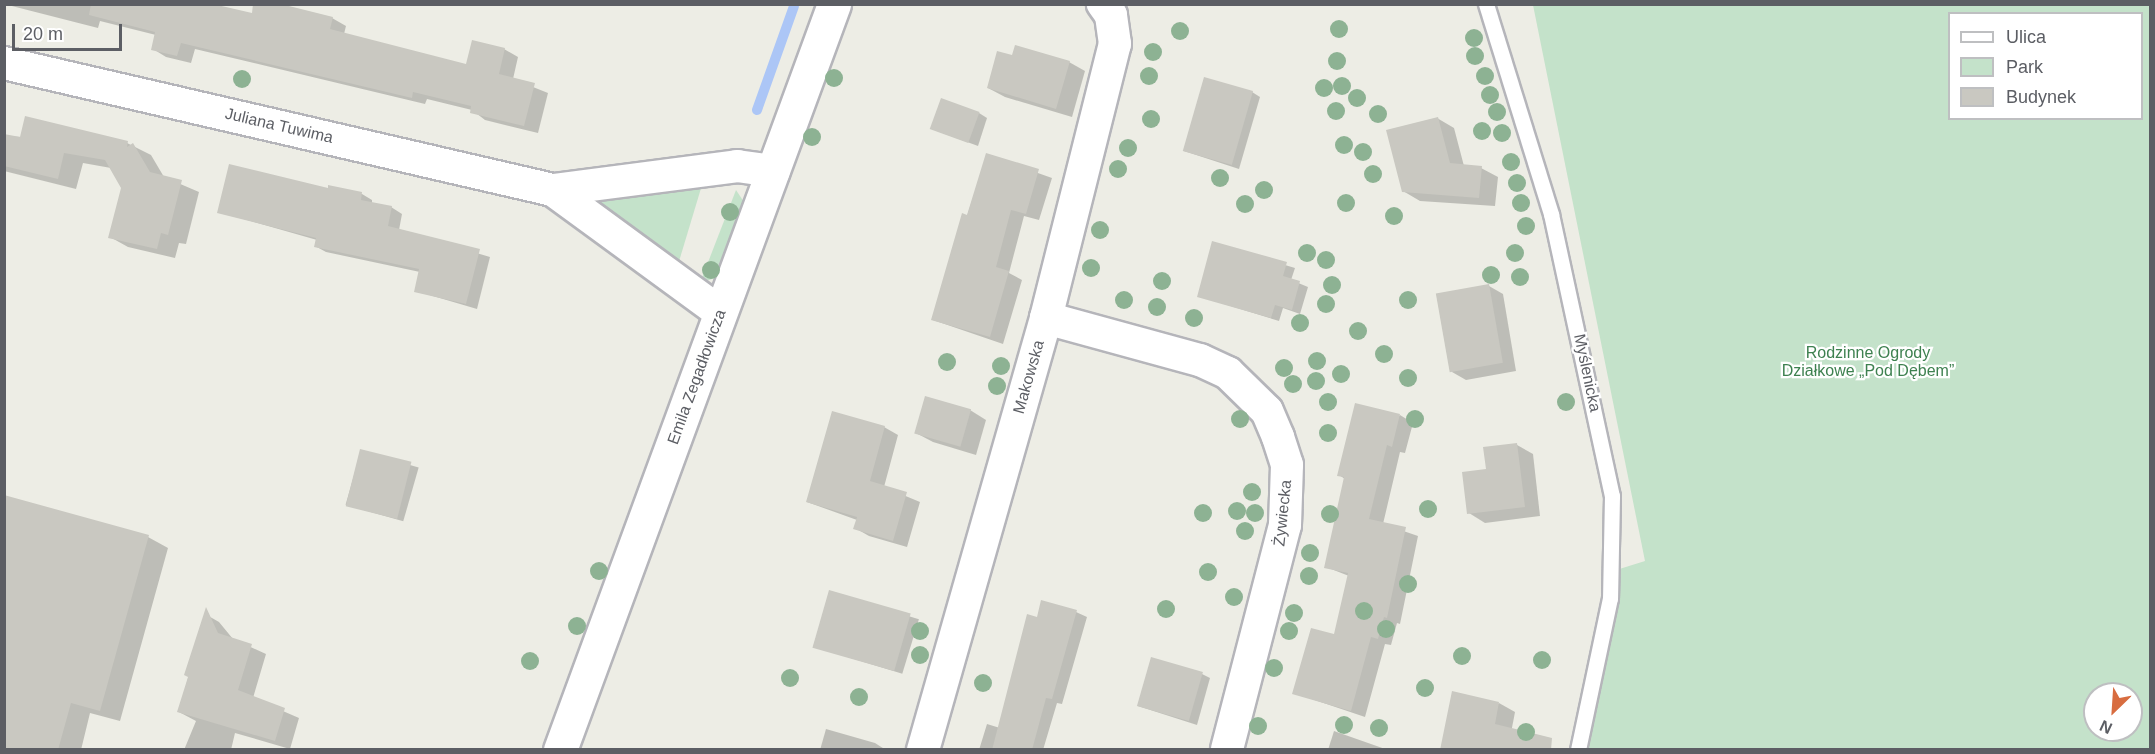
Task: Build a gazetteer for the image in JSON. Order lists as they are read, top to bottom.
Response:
{
  "streets": {
    "main road": ["Emila Zegadłowicza"],
    "street": ["Juliana Tuwima", "Makowska", "Żywiecka"],
    "lane": ["Myślenicka"]
  },
  "crossings": [
    ["Juliana Tuwima", "Emila Zegadłowicza"],
    ["Makowska", "Żywiecka"]
  ],
  "parks": ["Rodzinne Ogrody Działkowe „Pod Dębem”"],
  "legend": ["Ulica", "Park", "Budynek"],
  "scale_bar": "20 m",
  "north": "bottom left"
}
